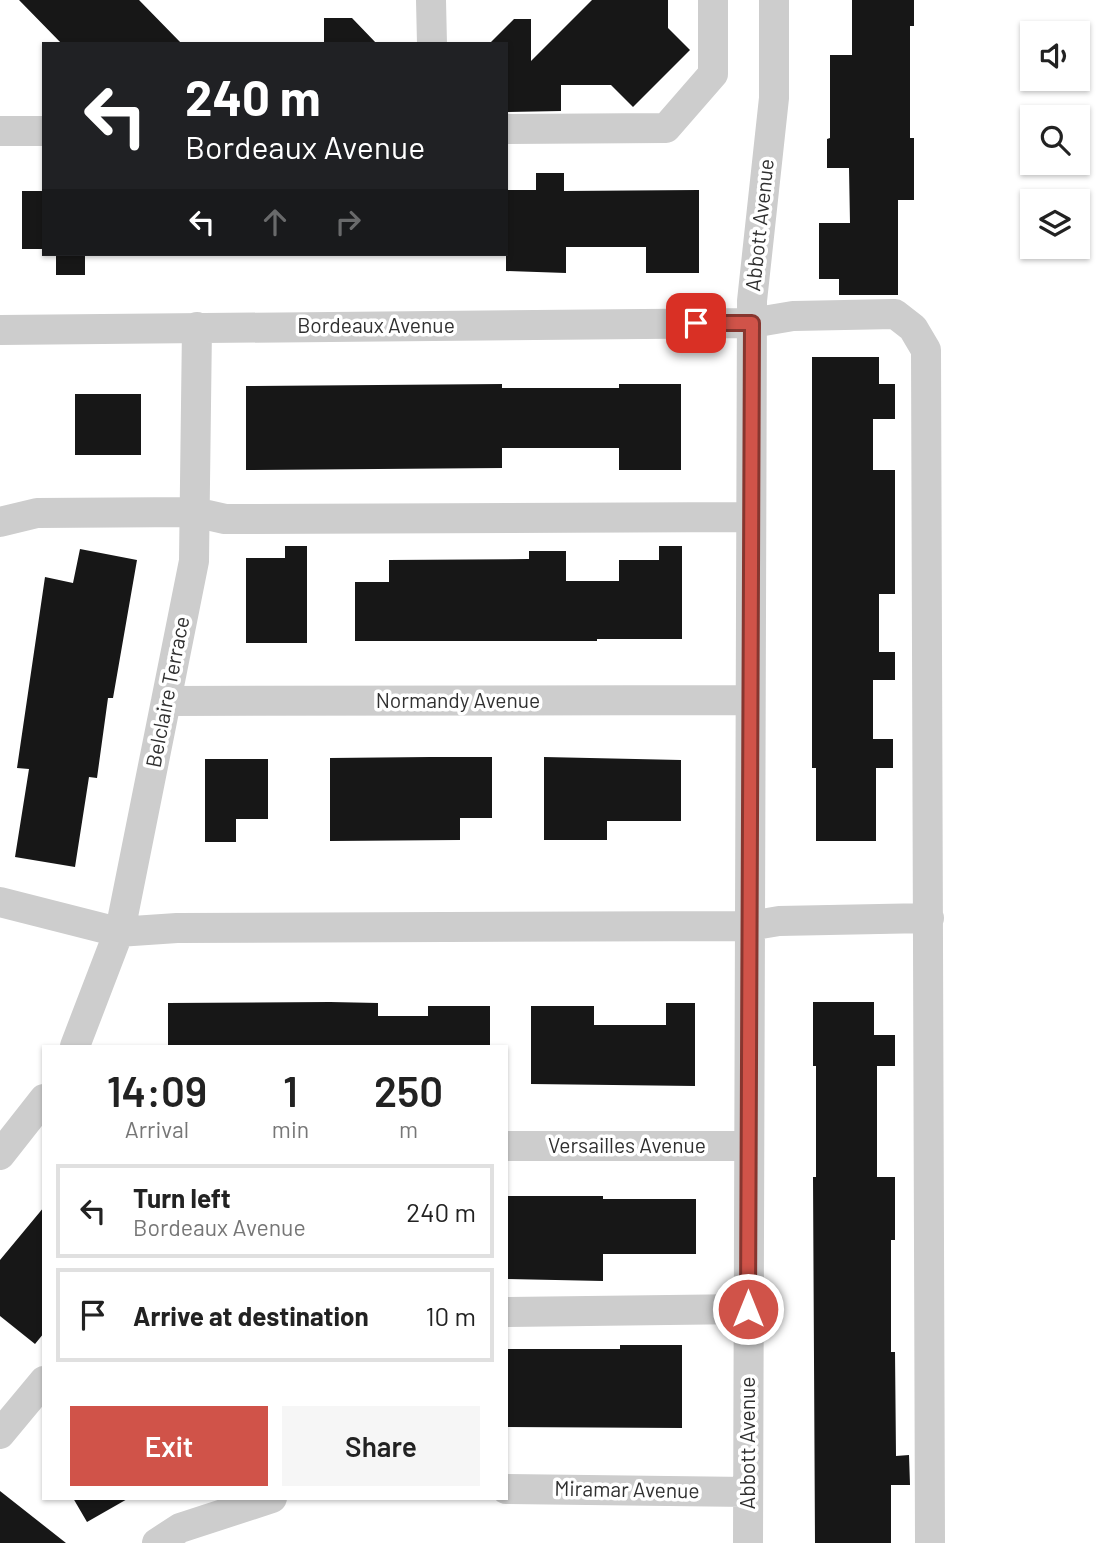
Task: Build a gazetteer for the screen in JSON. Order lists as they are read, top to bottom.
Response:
{
  "streets": {
    "street": [
      "Abbott Avenue",
      "Bordeaux Avenue",
      "Belclaire Terrace",
      "Normandy Avenue",
      "Versailles Avenue",
      "Miramar Avenue"
    ]
  },
  "crossings": [
    ["Abbott Avenue", "Bordeaux Avenue"],
    ["Abbott Avenue", "Normandy Avenue"],
    ["Abbott Avenue", "Versailles Avenue"],
    ["Abbott Avenue", "Miramar Avenue"],
    ["Bordeaux Avenue", "Belclaire Terrace"],
    ["Belclaire Terrace", "Normandy Avenue"]
  ],
  "page": {
    "turn": ["240 m", "Bordeaux Avenue"],
    "eta": [
      "14:09",
      "Arrival",
      "1",
      "min",
      "250",
      "m"
    ],
    "list": [
      {
        "name": "Turn left",
        "note": "Bordeaux Avenue",
        "value": "240 m"
      },
      {
        "name": "Arrive at destination",
        "value": "10 m"
      }
    ],
    "buttons": ["Exit", "Share"]
  }
}
